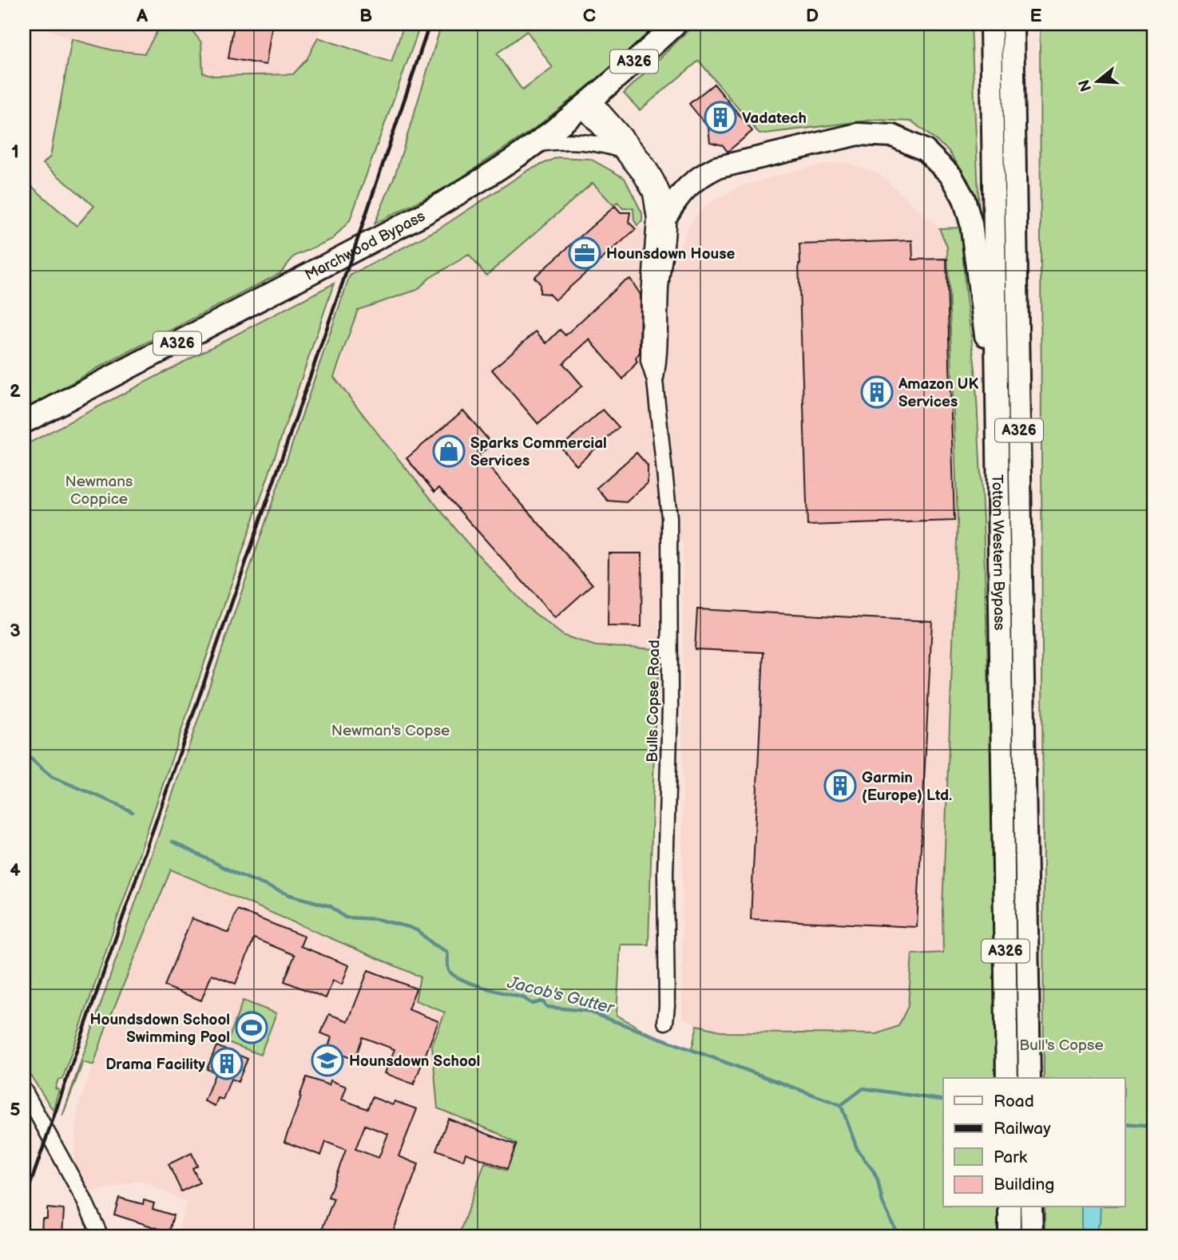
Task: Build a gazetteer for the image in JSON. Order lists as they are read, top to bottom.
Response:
{
  "streets": {
    "main road": ["A326", "Marchwood Bypass", "Totton Western Bypass"],
    "street": ["Bulls Copse Road"]
  },
  "crossings": [
    ["Marchwood Bypass", "Bulls Copse Road"]
  ],
  "water": ["Jacob's Gutter"],
  "parks": ["Newmans Coppice", "Newman's Copse", "Bull's Copse"],
  "places": {
    "building": [
      "Vadatech",
      "Amazon UK Services",
      "Garmin (Europe) Ltd.",
      "Drama Facility"
    ],
    "office": ["Hounsdown House"],
    "shop": ["Sparks Commercial Services"],
    "sports": ["Houndsdown School Swimming Pool"],
    "school or university": ["Hounsdown School"]
  },
  "legend": [
    "Road",
    "Railway",
    "Park",
    "Building"
  ],
  "north": "left",
  "grid": {
    "columns": [
      "A",
      "B",
      "C",
      "D",
      "E"
    ],
    "rows": [
      "1",
      "2",
      "3",
      "4",
      "5"
    ]
  }
}
